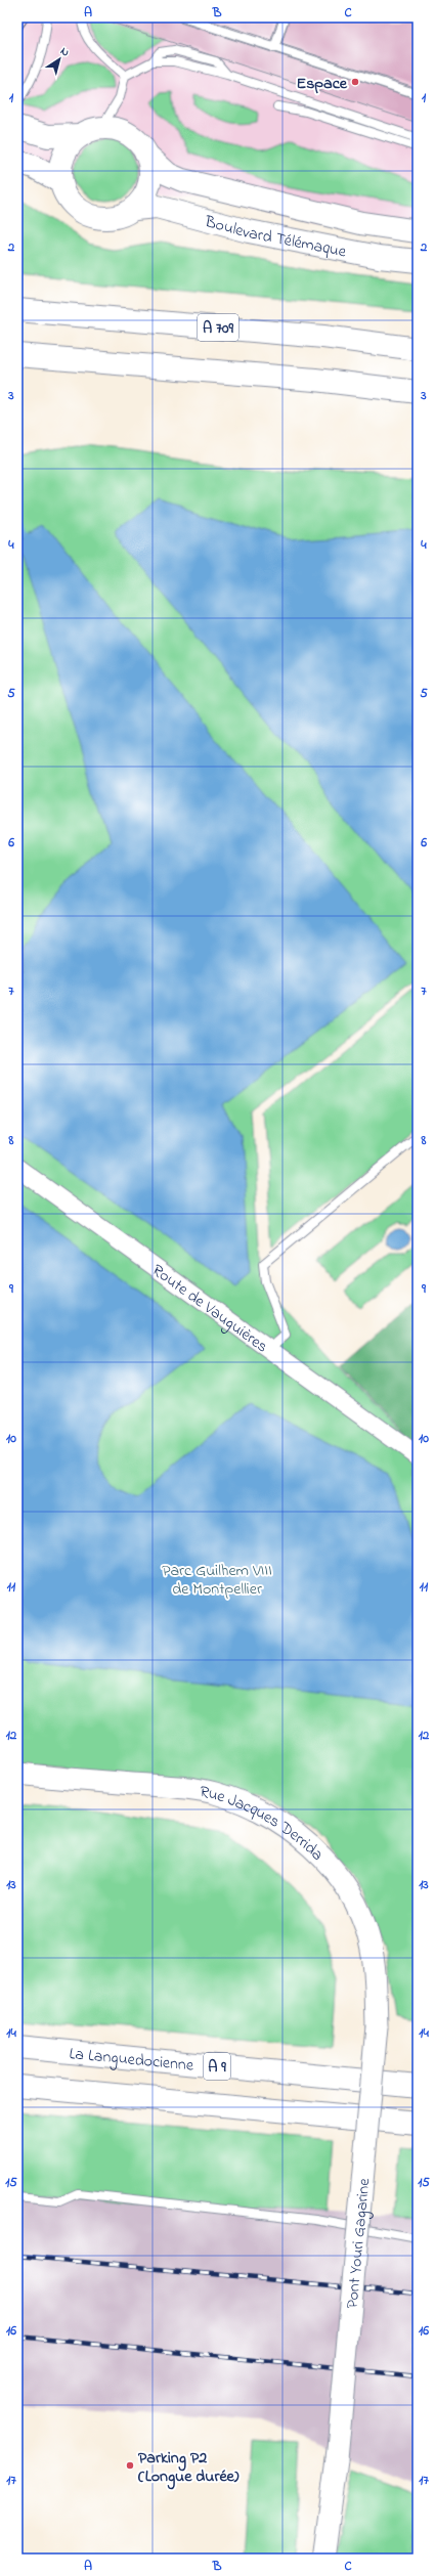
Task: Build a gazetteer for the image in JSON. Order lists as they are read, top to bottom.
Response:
{
  "streets": {
    "main road": [
      "Boulevard Télémaque",
      "A 709",
      "La Languedocienne",
      "A 9"
    ],
    "street": ["Route de Vauguières", "Rue Jacques Derrida", "Pont Youri Gagarine"]
  },
  "crossings": [
    ["Rue Jacques Derrida", "Pont Youri Gagarine"]
  ],
  "parks": ["Parc Guilhem VIII de Montpellier"],
  "places": ["Espace", "Parking P2 (Longue durée)"],
  "north": "top right",
  "grid": {
    "columns": ["A", "B", "C"],
    "rows": [
      "1",
      "2",
      "3",
      "4",
      "5",
      "6",
      "7",
      "8",
      "9",
      "10",
      "11",
      "12",
      "13",
      "14",
      "15",
      "16",
      "17"
    ]
  }
}
